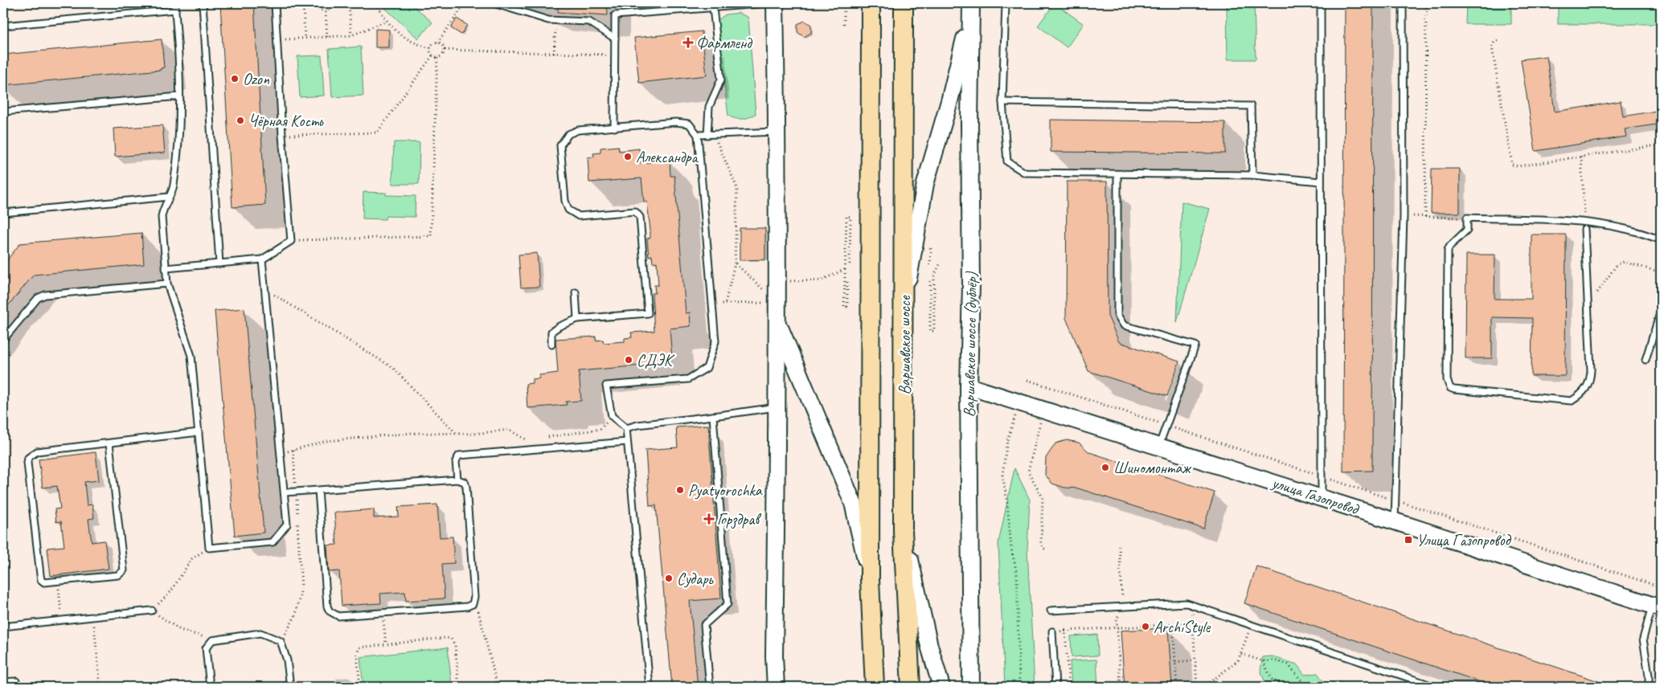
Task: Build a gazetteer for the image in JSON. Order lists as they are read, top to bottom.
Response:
{
  "streets": {
    "main road": ["Варшавское шоссе (дублёр)", "Варшавское шоссе", "улица Газопровод"]
  },
  "crossings": [
    ["Варшавское шоссе (дублёр)", "улица Газопровод"]
  ],
  "places": {
    "health": ["Фармленд", "Горздрав"],
    "other": [
      "Ozon",
      "Чёрная Кость",
      "Александра",
      "СДЭК",
      "Шиномонтаж",
      "Pyatyorochka",
      "Сударь",
      "ArchiStyle"
    ],
    "transit": ["Улица Газопровод"]
  }
}
